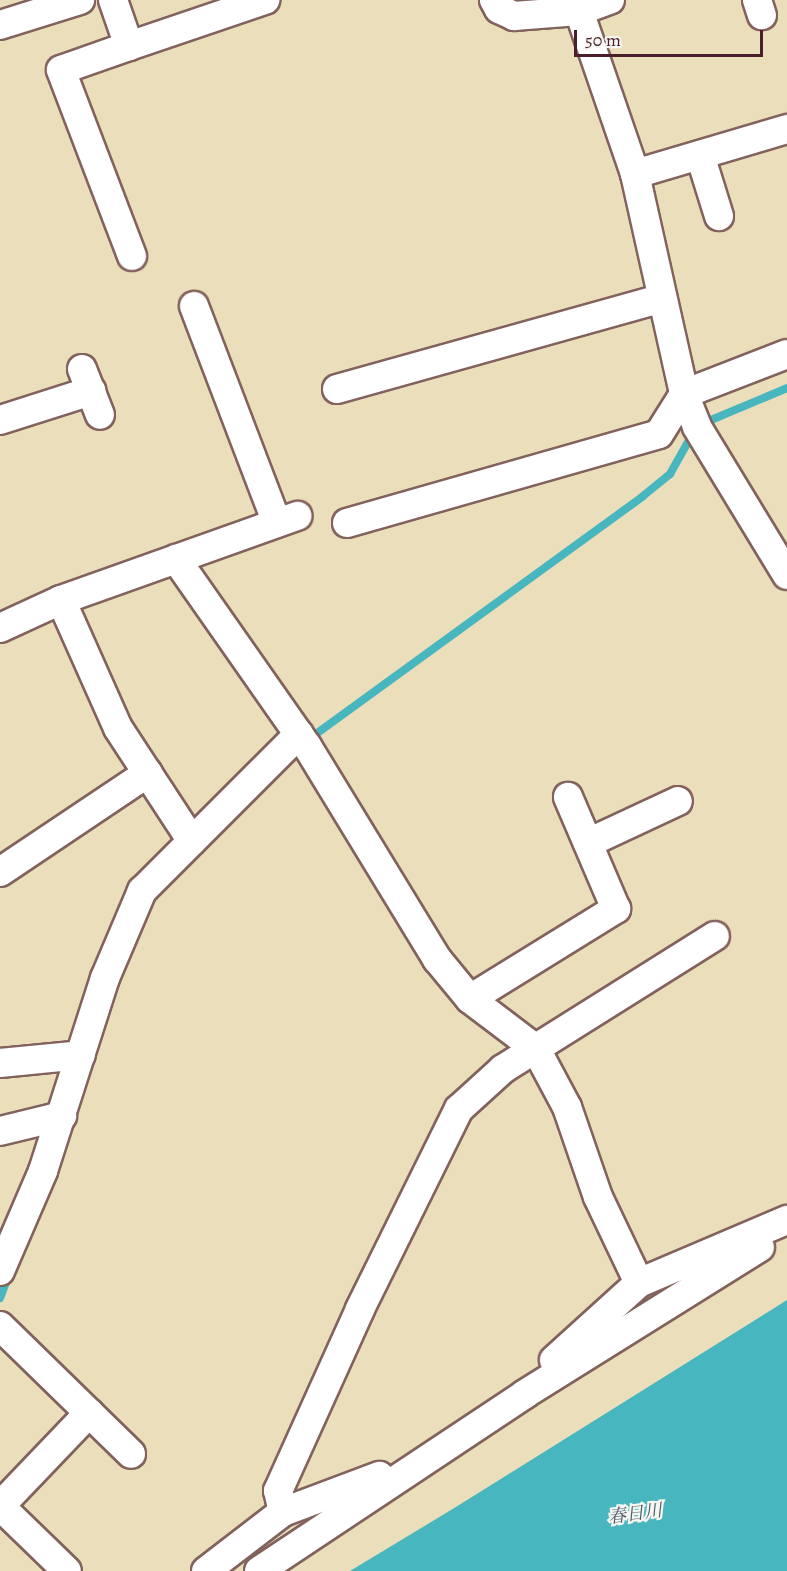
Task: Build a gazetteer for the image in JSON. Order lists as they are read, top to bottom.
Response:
{
  "water": ["春日川"],
  "scale_bar": "50 m"
}
